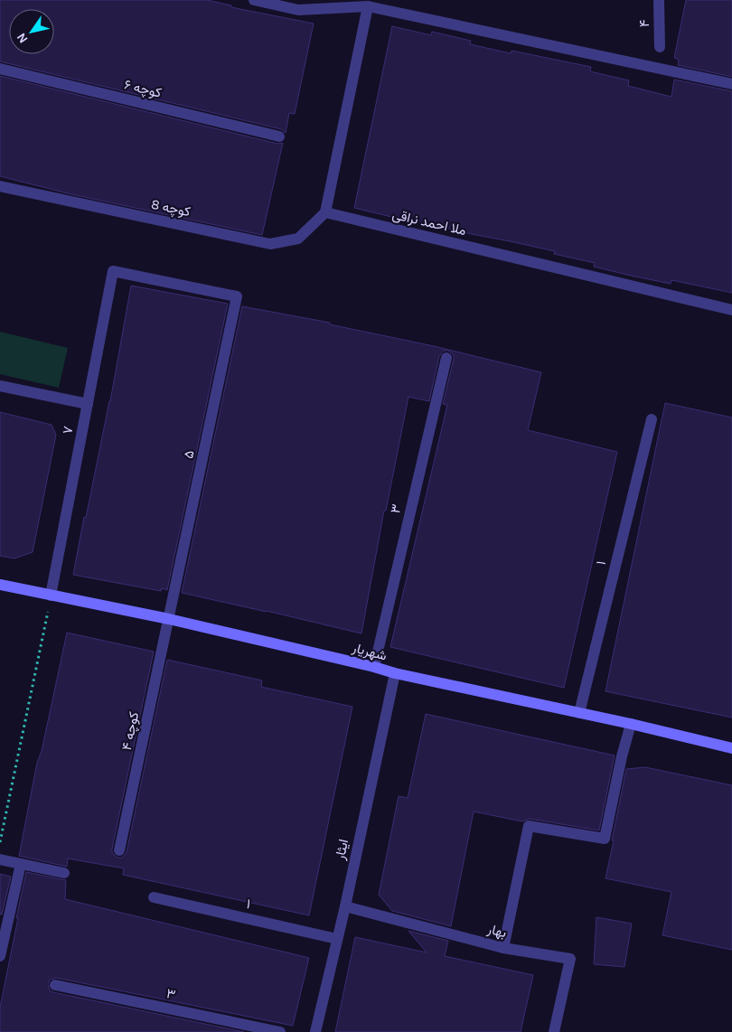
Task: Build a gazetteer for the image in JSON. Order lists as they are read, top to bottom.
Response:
{
  "streets": {
    "main road": ["شهریار"],
    "street": [
      "۴",
      "کوچه ۶",
      "کوچه 8",
      "ملا احمد نراقی",
      "۷",
      "۵",
      "۳",
      "۱",
      "کوچه ۴",
      "ایثار",
      "بهار"
    ]
  },
  "crossings": [
    ["کوچه 8", "ملا احمد نراقی"],
    ["۷", "۵"],
    ["۷", "شهریار"],
    ["۵", "شهریار"],
    ["۵", "کوچه ۴"],
    ["۳", "شهریار"],
    ["۱", "شهریار"],
    ["۱", "ایثار"],
    ["شهریار", "کوچه ۴"],
    ["شهریار", "ایثار"],
    ["ایثار", "بهار"]
  ],
  "north": "bottom left"
}
